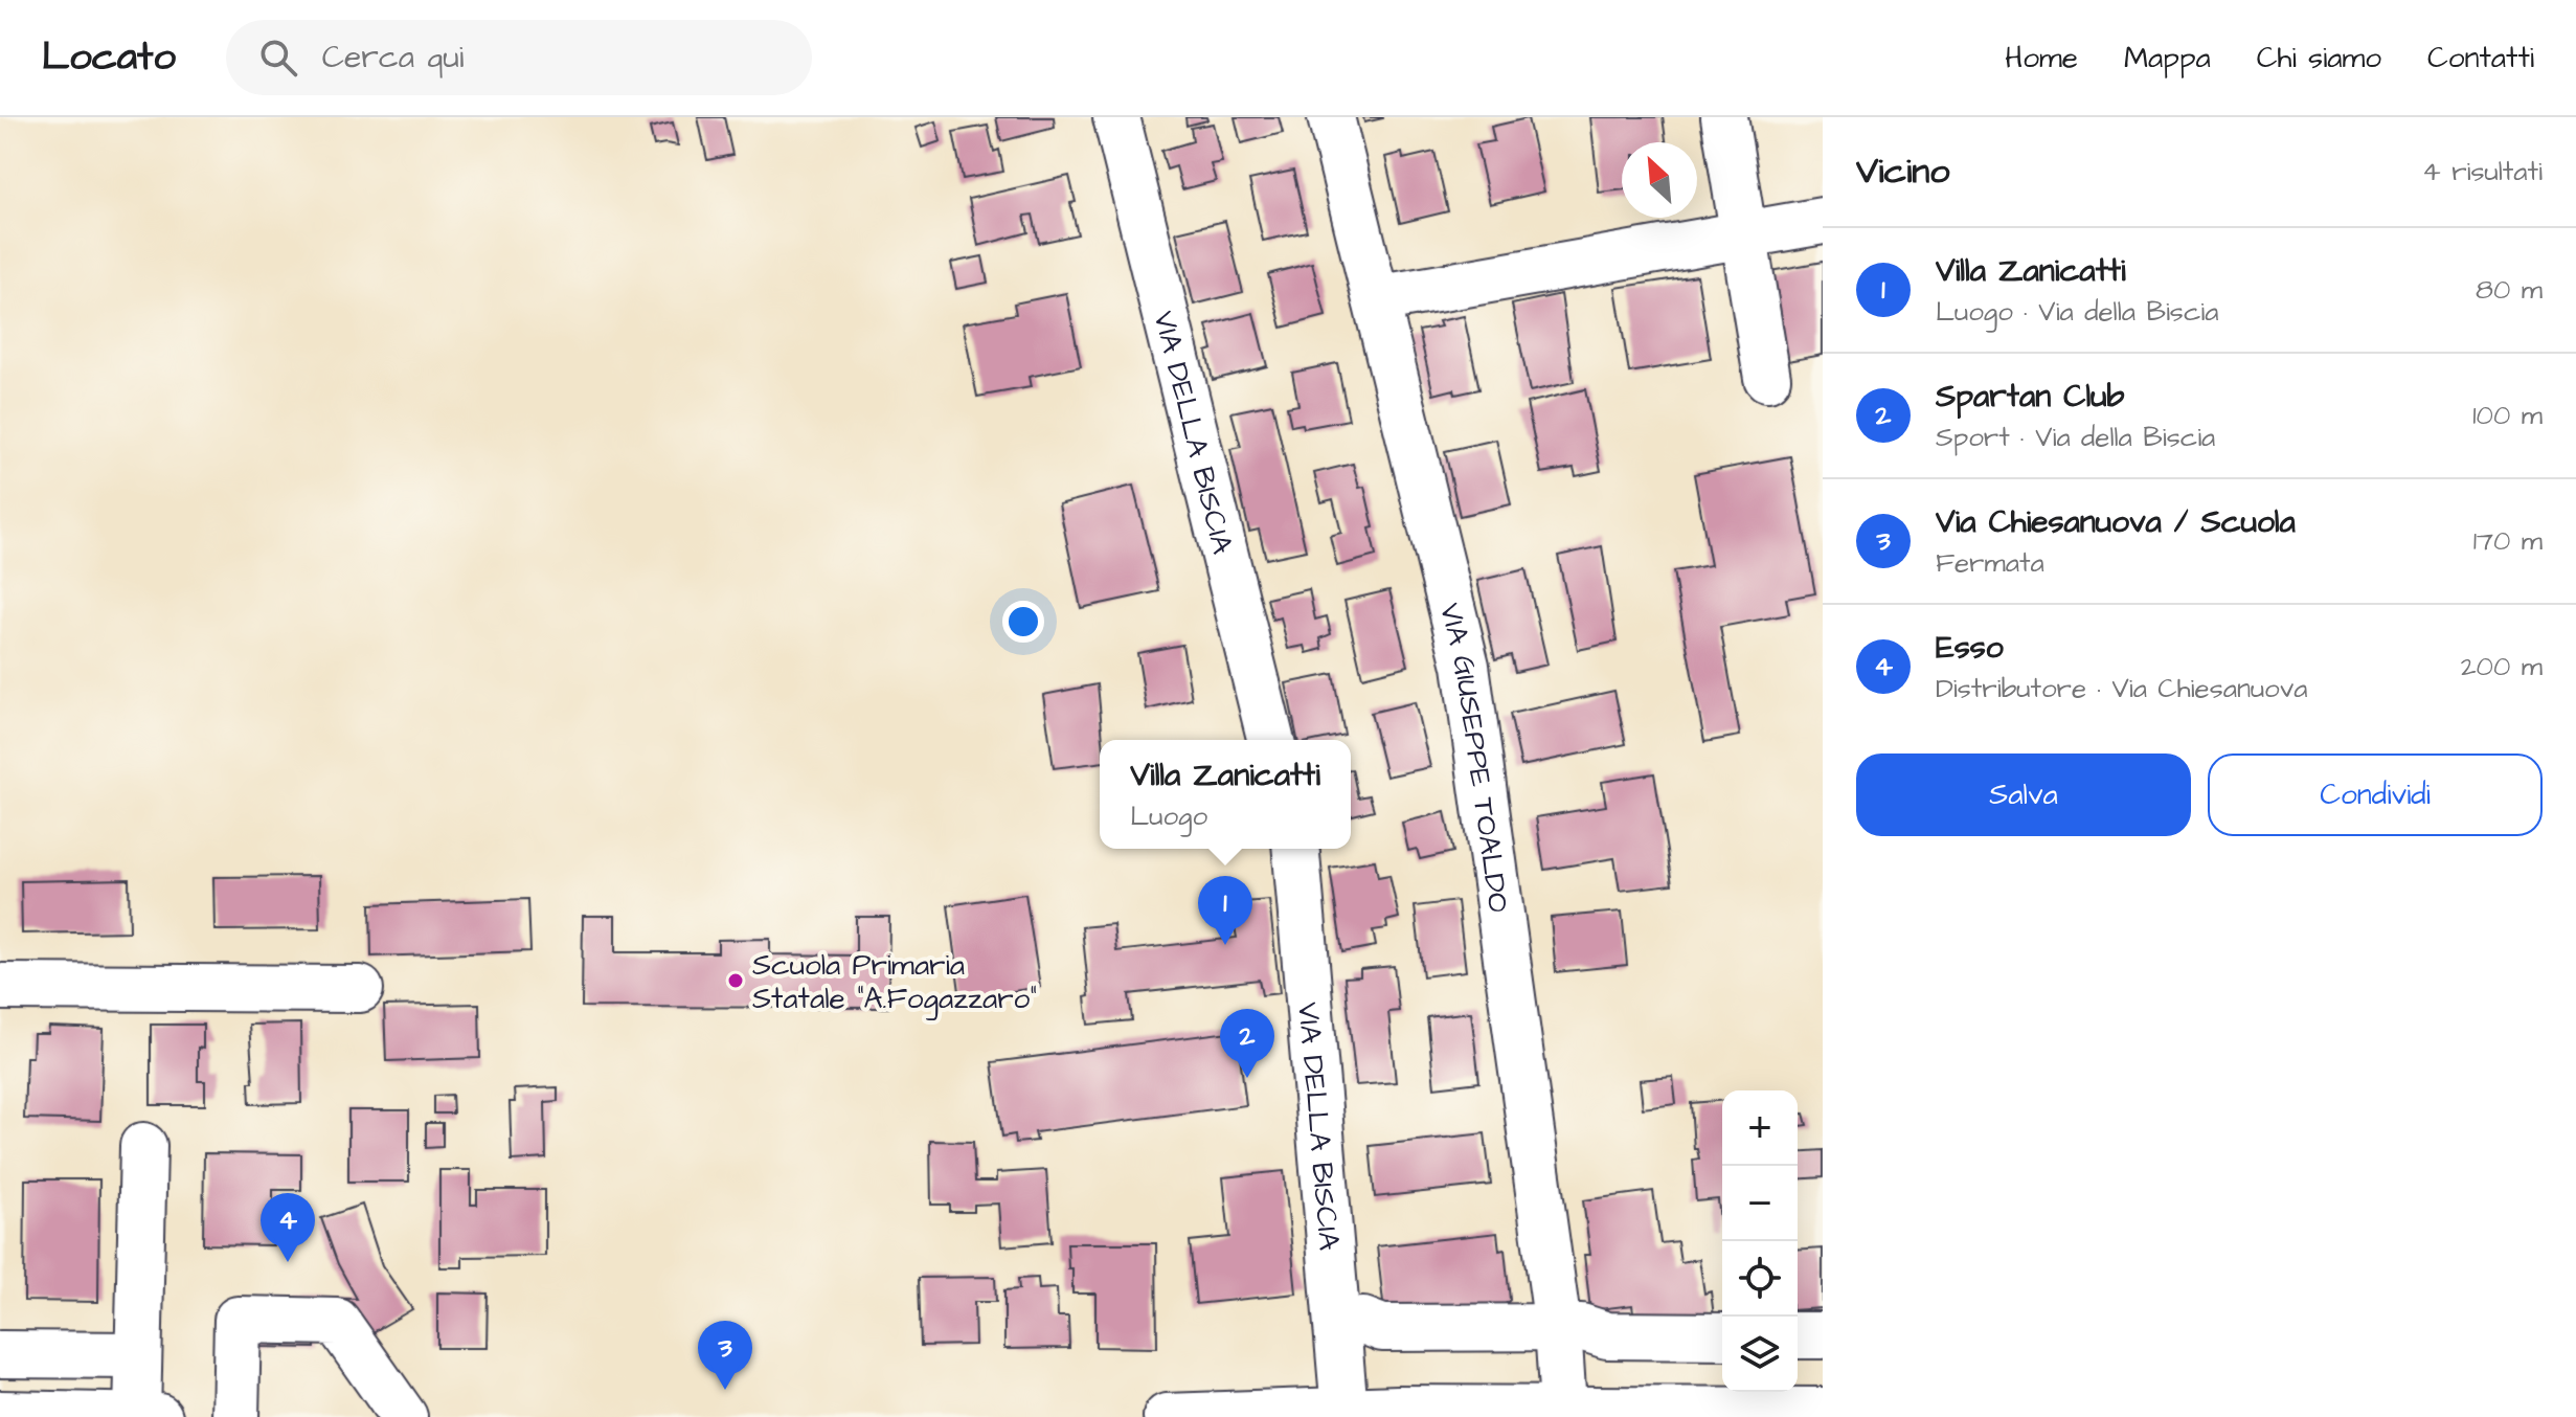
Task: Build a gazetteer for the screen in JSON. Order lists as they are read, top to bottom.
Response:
{
  "streets": {
    "street": ["VIA DELLA BISCIA", "VIA GIUSEPPE TOALDO"]
  },
  "places": ["Scuola Primaria Statale \"A.Fogazzaro\""],
  "north": "top left",
  "page": {
    "header": "Locato",
    "search": "Cerca qui",
    "nav": [
      "Home",
      "Mappa",
      "Chi siamo",
      "Contatti"
    ],
    "heading": ["Vicino", "4 risultati"],
    "list": [
      {
        "mark": "1",
        "name": "Villa Zanicatti",
        "note": "Luogo · Via della Biscia",
        "value": "80 m"
      },
      {
        "mark": "2",
        "name": "Spartan Club",
        "note": "Sport · Via della Biscia",
        "value": "100 m"
      },
      {
        "mark": "3",
        "name": "Via Chiesanuova / Scuola",
        "note": "Fermata",
        "value": "170 m"
      },
      {
        "mark": "4",
        "name": "Esso",
        "note": "Distributore · Via Chiesanuova",
        "value": "200 m"
      }
    ],
    "buttons": ["Salva", "Condividi"],
    "popup": ["Villa Zanicatti", "Luogo"],
    "pins": [
      "1",
      "2",
      "4",
      "3"
    ],
    "map_buttons": ["+", "−"]
  }
}
